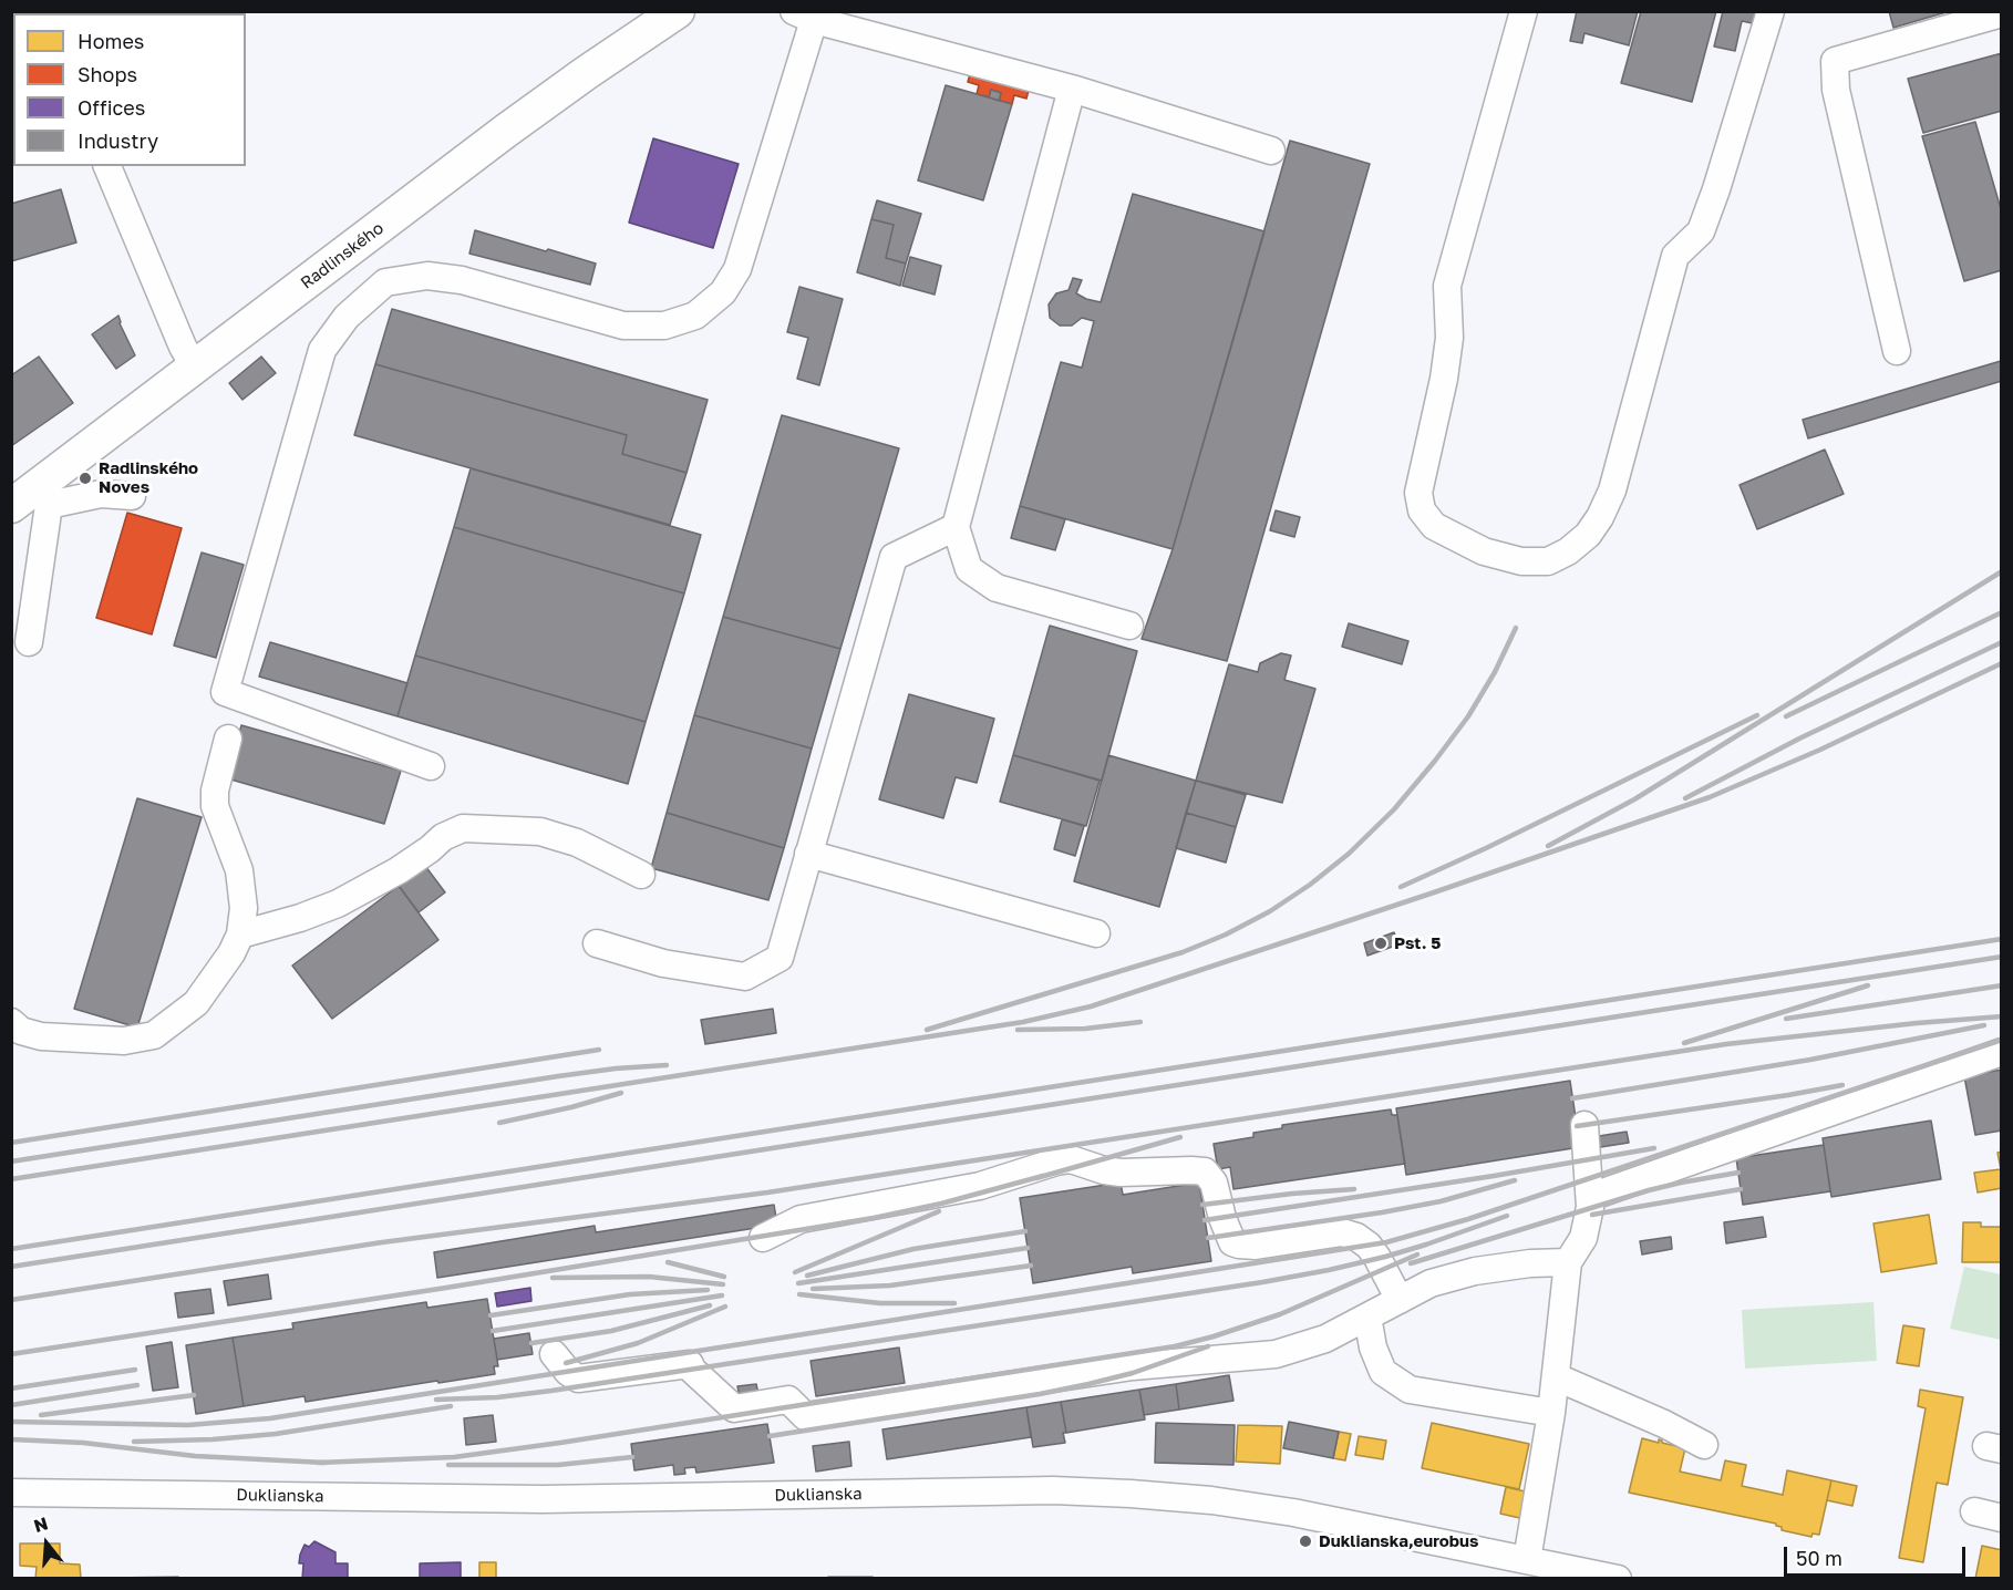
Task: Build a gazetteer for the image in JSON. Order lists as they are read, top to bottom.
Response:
{
  "streets": {
    "main road": ["Radlinského"],
    "street": ["Duklianska"]
  },
  "places": ["Radlinského Noves", "Pst. 5", "Duklianska,eurobus"],
  "legend": [
    "Homes",
    "Shops",
    "Offices",
    "Industry"
  ],
  "scale_bar": "50 m",
  "north": "top"
}
